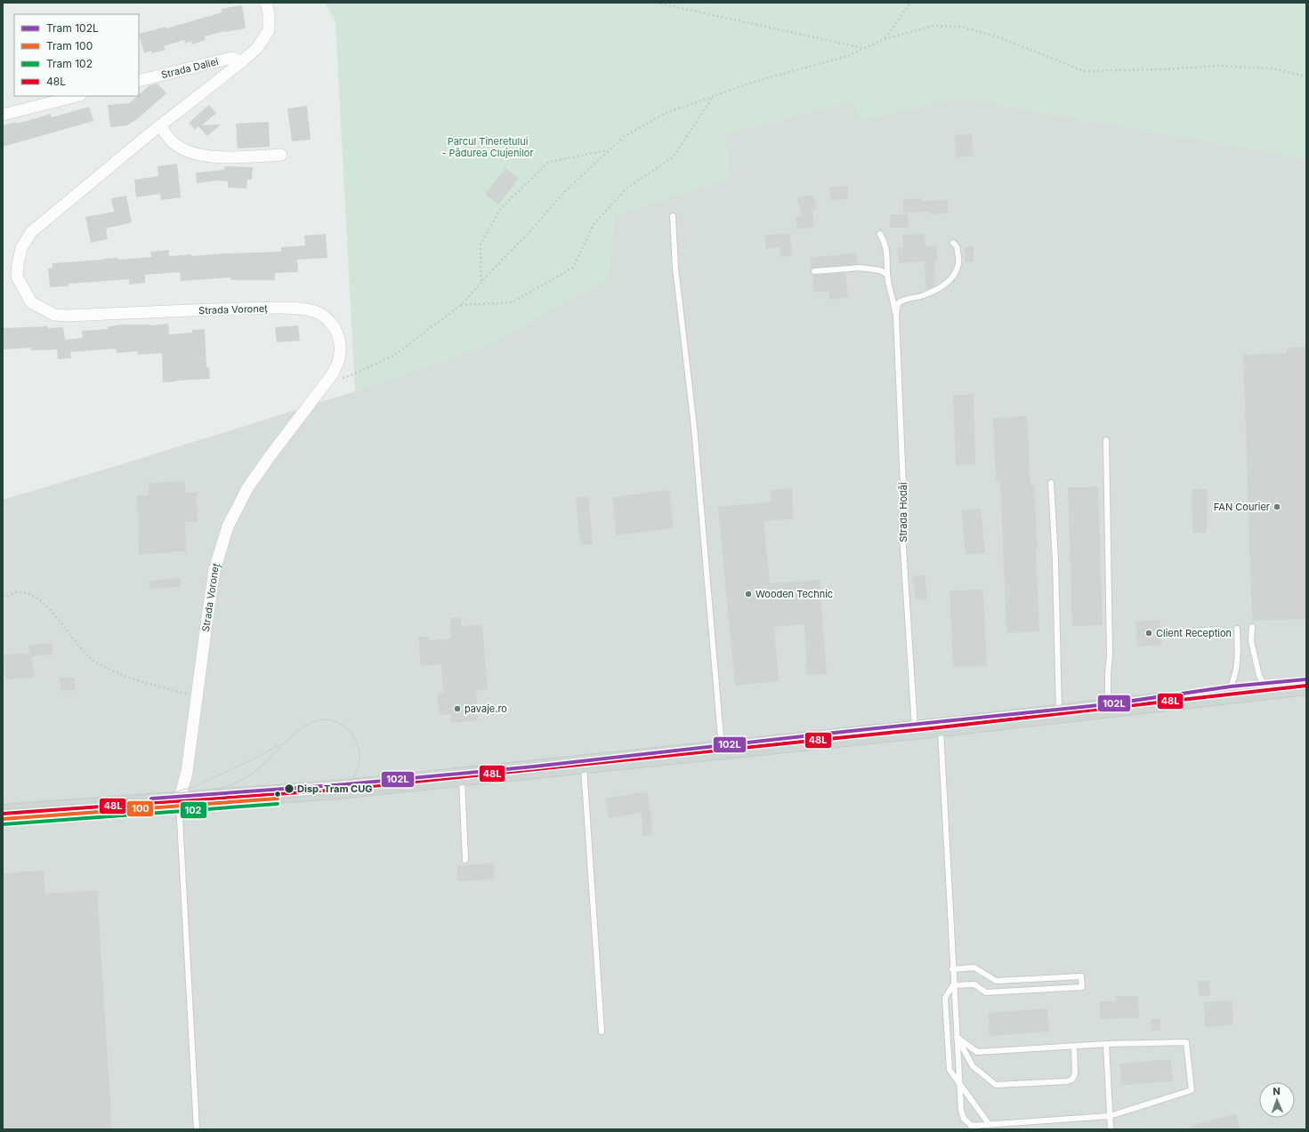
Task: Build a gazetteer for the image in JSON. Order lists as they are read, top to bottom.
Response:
{
  "streets": {
    "street": ["Strada Daliei", "Strada Voroneț"],
    "lane": ["Strada Hodăi"]
  },
  "crossings": [
    ["Strada Daliei", "Strada Voroneț"]
  ],
  "parks": ["Parcul Tineretului - Pădurea Clujenilor"],
  "places": [
    "FAN Courier",
    "Wooden Technic",
    "Client Reception",
    "pavaje.ro",
    "Disp. Tram CUG"
  ],
  "lines": [
    "tram line 102L",
    "transit line 48L",
    "tram line 100",
    "tram line 102"
  ],
  "legend": [
    "Tram 102L",
    "Tram 100",
    "Tram 102",
    "48L"
  ],
  "north": "top"
}
